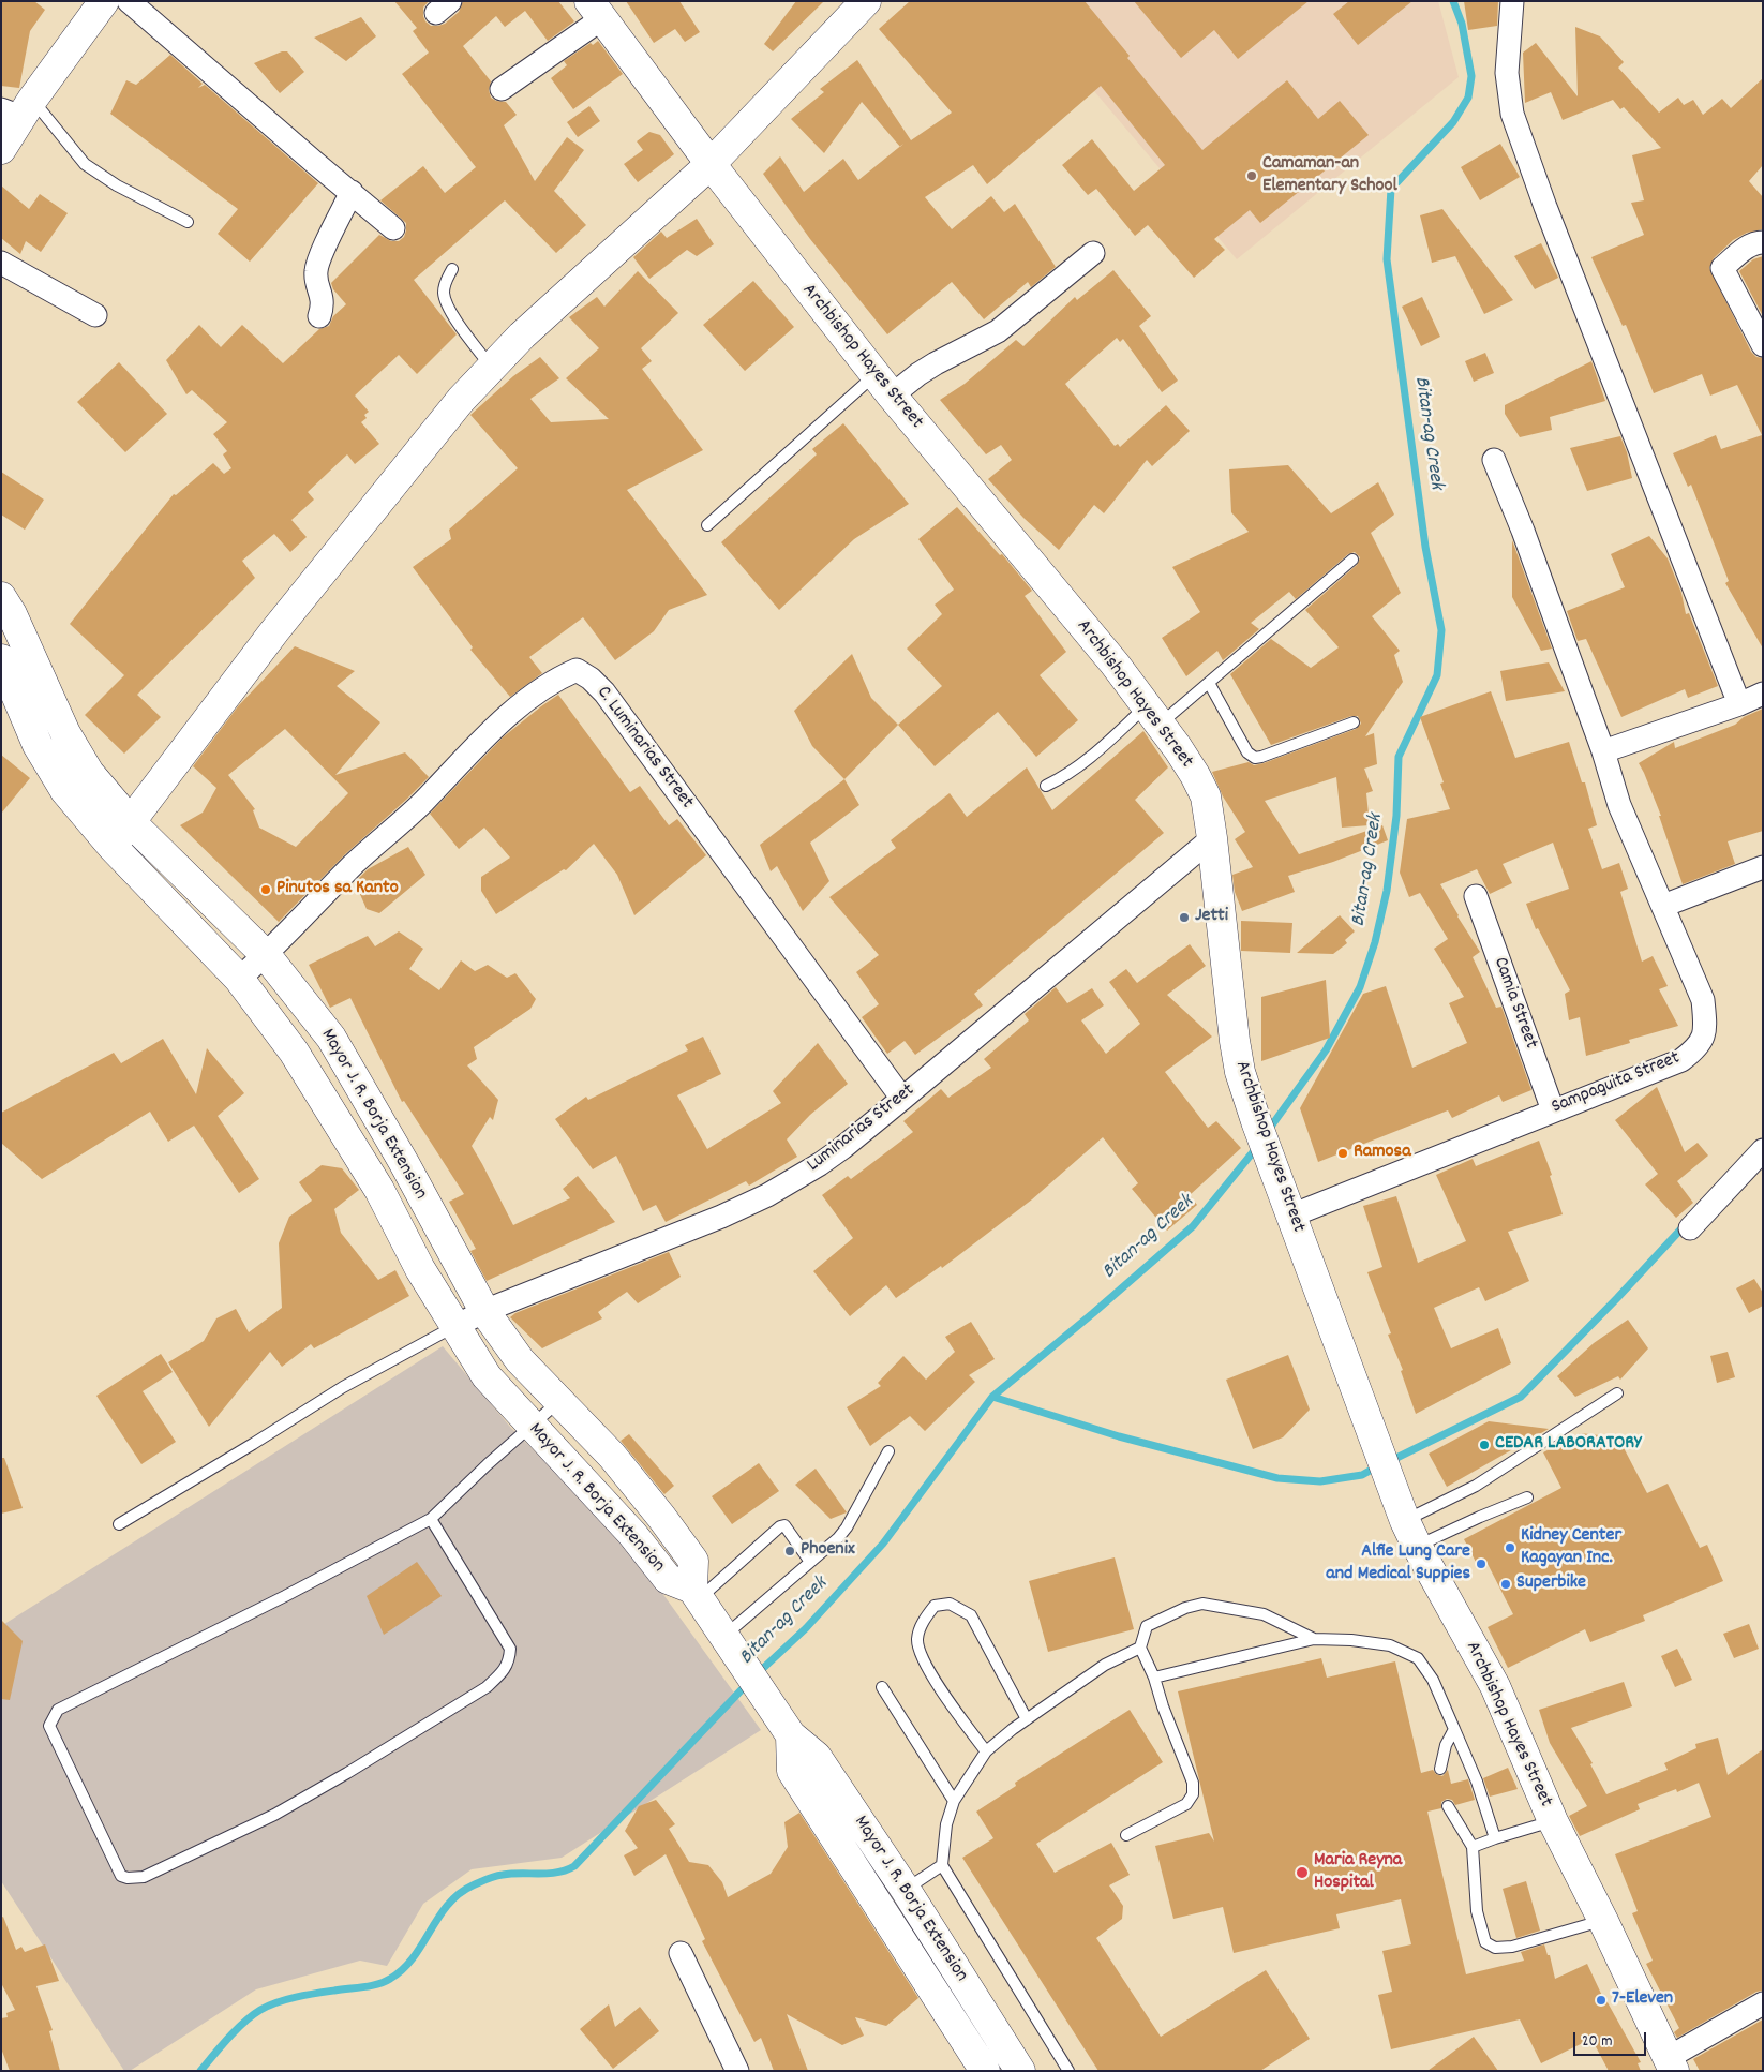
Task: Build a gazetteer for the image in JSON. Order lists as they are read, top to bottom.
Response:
{
  "streets": {
    "main road": ["Archbishop Hayes Street", "Mayor J. R. Borja Extension"],
    "street": [
      "C. Luminarias Street",
      "Camia Street",
      "Sampaguita Street",
      "Luminarias Street"
    ]
  },
  "crossings": [
    ["Archbishop Hayes Street", "Sampaguita Street"],
    ["Archbishop Hayes Street", "Luminarias Street"],
    ["C. Luminarias Street", "Mayor J. R. Borja Extension"],
    ["C. Luminarias Street", "Luminarias Street"],
    ["Camia Street", "Sampaguita Street"],
    ["Mayor J. R. Borja Extension", "Luminarias Street"]
  ],
  "water": ["Bitan-ag Creek"],
  "places": [
    "Camaman-an Elementary School",
    "Pinutos sa Kanto",
    "Jetti",
    "Ramosa",
    "CEDAR LABORATORY",
    "Kidney Center Kagayan Inc.",
    "Phoenix",
    "Alfie Lung Care and Medical Suppies",
    "Superbike",
    "Maria Reyna Hospital",
    "7-Eleven"
  ],
  "scale_bar": "20 m"
}
